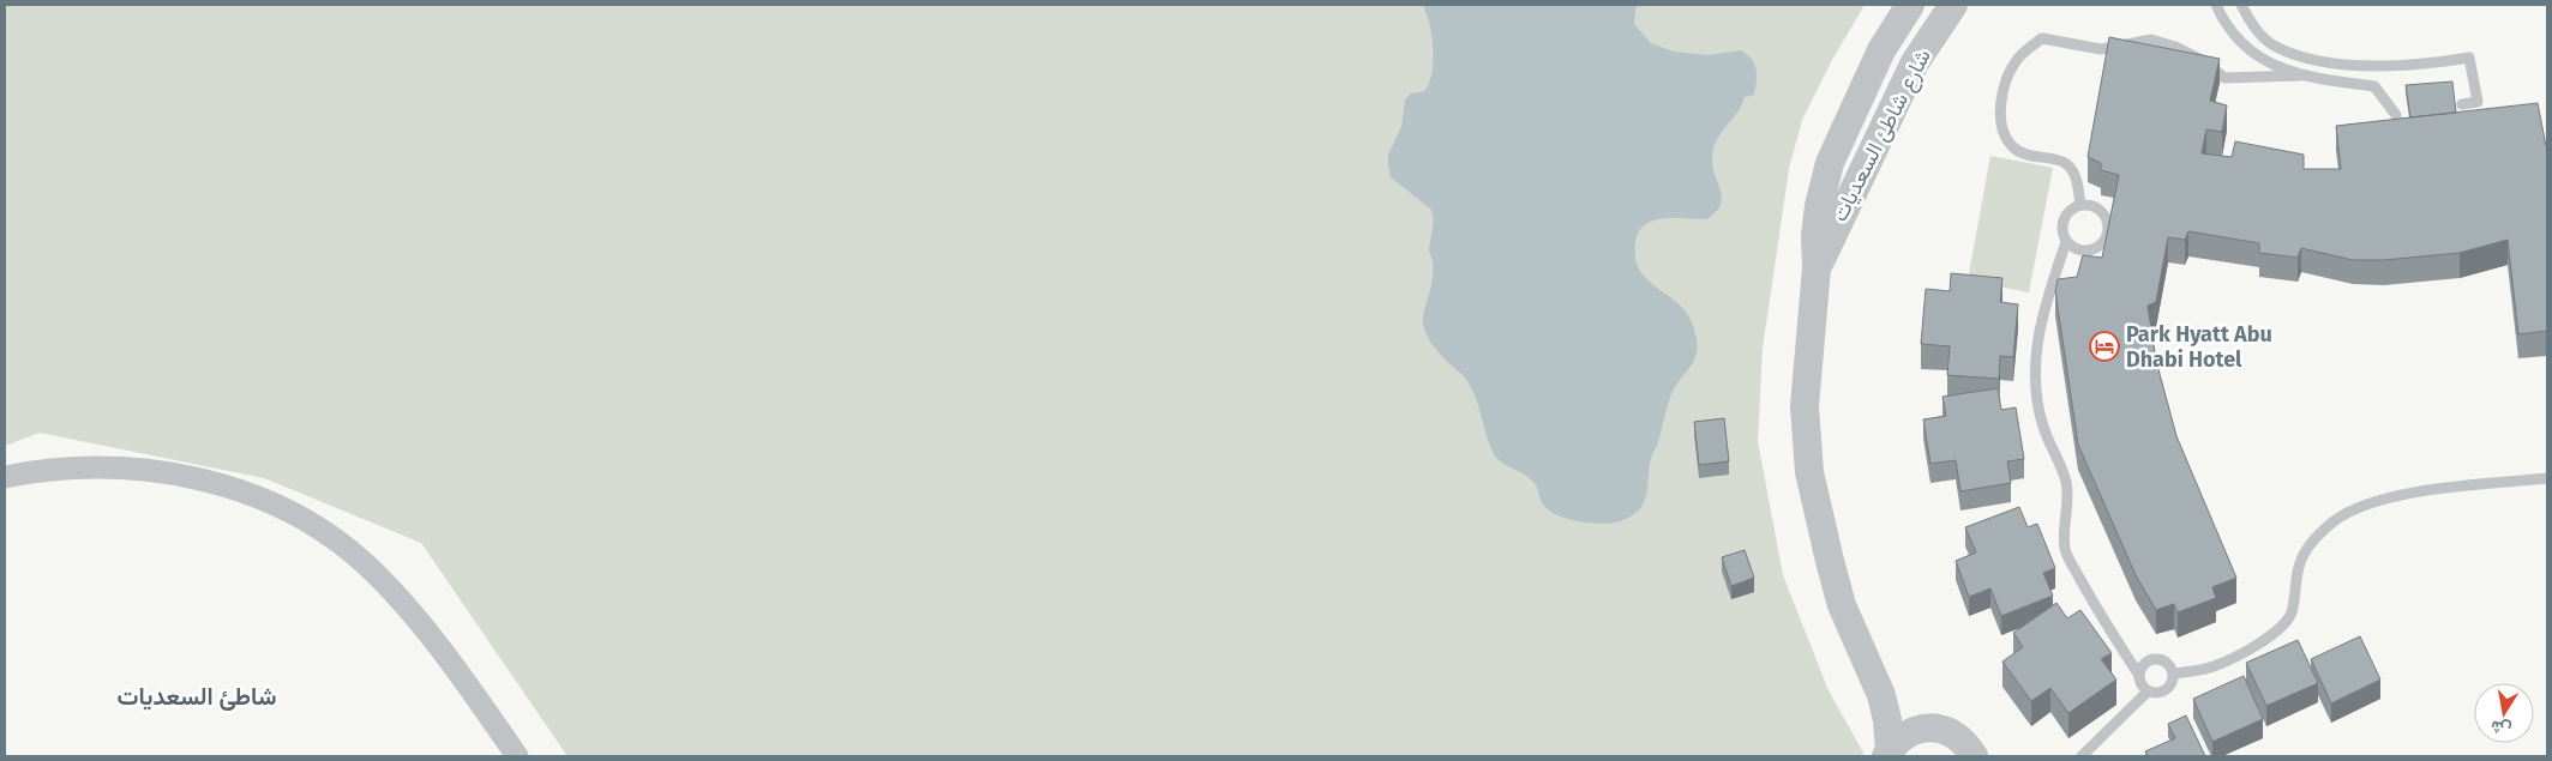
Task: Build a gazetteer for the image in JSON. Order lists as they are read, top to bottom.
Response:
{
  "streets": {
    "street": ["شارع شاطئ السعديات"]
  },
  "districts": ["شاطئ السعديات"],
  "places": {
    "hotel": ["Park Hyatt Abu Dhabi Hotel"]
  },
  "north": "bottom"
}
